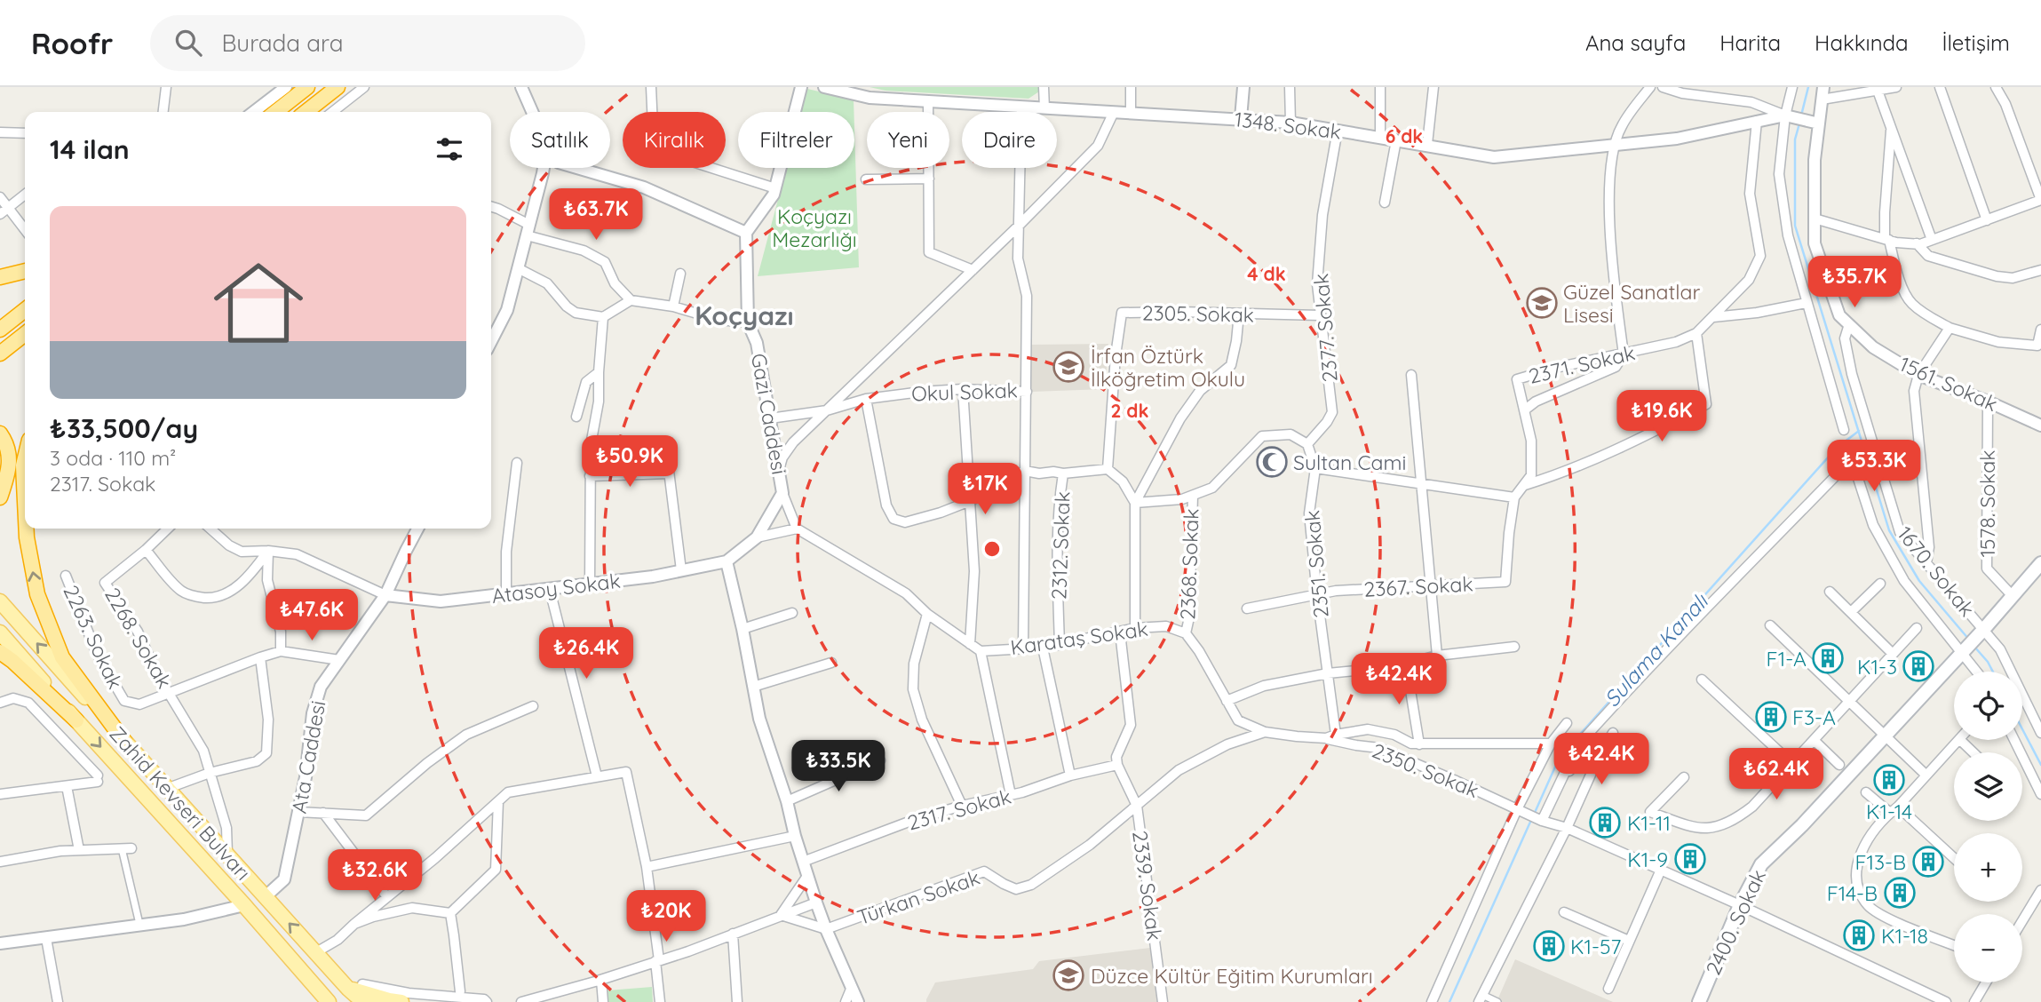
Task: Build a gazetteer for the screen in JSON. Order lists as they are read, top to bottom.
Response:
{
  "streets": {
    "main road": ["Zahid Kevseri Bulvarı", "2400. Sokak"],
    "street": [
      "1348. Sokak",
      "2305. Sokak",
      "2377. Sokak",
      "2371. Sokak",
      "1561. Sokak",
      "Okul Sokak",
      "Gazi Caddesi",
      "1578. Sokak",
      "2312. Sokak",
      "2368. Sokak",
      "2351. Sokak",
      "1670. Sokak",
      "2367. Sokak",
      "Atasoy Sokak",
      "2263. Sokak",
      "2268. Sokak",
      "Karataş Sokak",
      "Ata Caddesi",
      "2350. Sokak",
      "2317. Sokak",
      "2339. Sokak",
      "Türkan Sokak"
    ]
  },
  "crossings": [
    ["1348. Sokak", "2377. Sokak"],
    ["1348. Sokak", "2371. Sokak"],
    ["1348. Sokak", "Okul Sokak"],
    ["2305. Sokak", "2377. Sokak"],
    ["2305. Sokak", "2312. Sokak"],
    ["2371. Sokak", "2367. Sokak"],
    ["1561. Sokak", "1578. Sokak"],
    ["1561. Sokak", "1670. Sokak"],
    ["Okul Sokak", "Gazi Caddesi"],
    ["Gazi Caddesi", "Atasoy Sokak"],
    ["2312. Sokak", "Karataş Sokak"],
    ["2368. Sokak", "Karataş Sokak"],
    ["2351. Sokak", "2367. Sokak"],
    ["1670. Sokak", "2400. Sokak"],
    ["Atasoy Sokak", "Ata Caddesi"],
    ["2263. Sokak", "2268. Sokak"],
    ["2268. Sokak", "Zahid Kevseri Bulvarı"],
    ["Ata Caddesi", "Zahid Kevseri Bulvarı"],
    ["2350. Sokak", "2400. Sokak"],
    ["2339. Sokak", "Türkan Sokak"]
  ],
  "districts": ["Koçyazı"],
  "water": ["Sulama Kanalı"],
  "parks": ["Koçyazı Mezarlığı"],
  "places": {
    "school or university": ["Güzel Sanatlar Lisesi", "İrfan Öztürk İlköğretim Okulu", "Düzce Kültür Eğitim Kurumları"],
    "mosque": ["Sultan Cami"],
    "building": [
      "F1-A",
      "K1-3",
      "F3-A",
      "K1-14",
      "K1-11",
      "K1-9",
      "F13-B",
      "F14-B",
      "K1-18",
      "K1-57"
    ]
  },
  "page": {
    "header": "Roofr",
    "search": "Burada ara",
    "nav": [
      "Ana sayfa",
      "Harita",
      "Hakkında",
      "İletişim"
    ],
    "chip": [
      "Satılık",
      "Kiralık",
      "Filtreler",
      "Yeni",
      "Daire"
    ],
    "heading": "14 ilan",
    "list": [
      {
        "name": "₺33,500/ay",
        "note": "3 oda · 110 m² · 2317. Sokak"
      }
    ],
    "price": [
      "₺63.7K",
      "₺35.7K",
      "₺19.6K",
      "₺50.9K",
      "₺53.3K",
      "₺17K",
      "₺47.6K",
      "₺26.4K",
      "₺42.4K",
      "₺42.4K",
      "₺33.5K",
      "₺62.4K",
      "₺32.6K",
      "₺20K"
    ],
    "map_buttons": ["+", "−"]
  },
  "rings": ["6 dk", "4 dk", "2 dk"]
}
